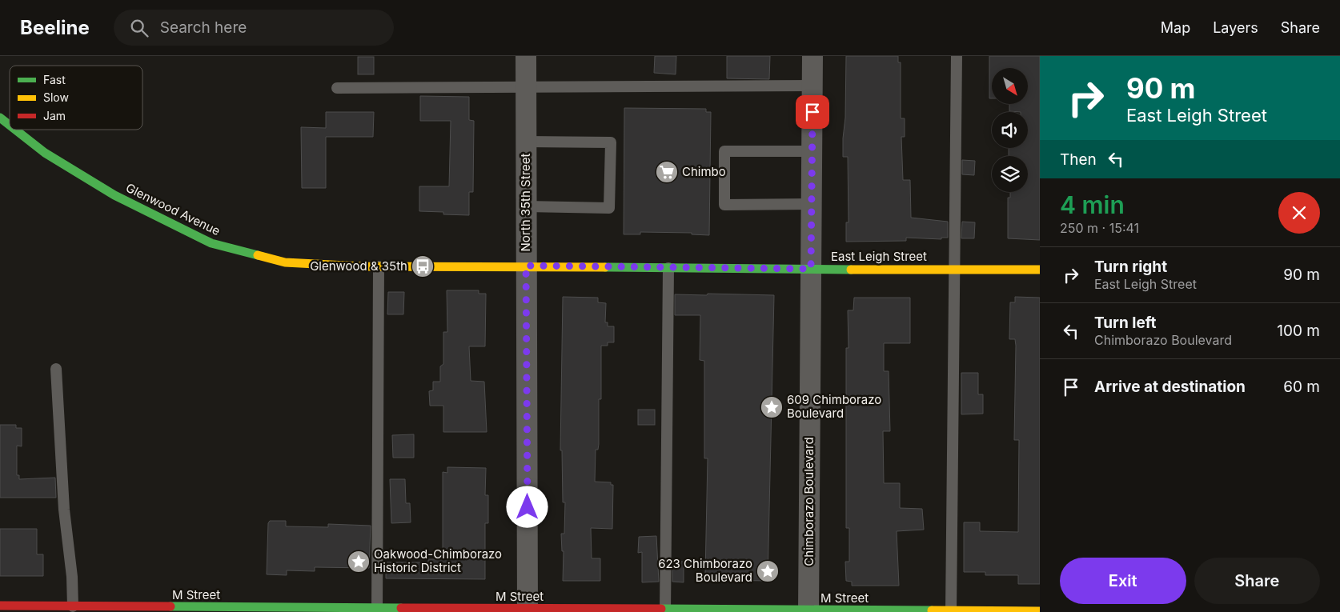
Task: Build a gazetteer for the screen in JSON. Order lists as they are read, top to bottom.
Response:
{
  "streets": {
    "street": [
      "North 35th Street",
      "Glenwood Avenue",
      "East Leigh Street",
      "Chimborazo Boulevard",
      "M Street"
    ]
  },
  "crossings": [
    ["North 35th Street", "Glenwood Avenue"],
    ["North 35th Street", "East Leigh Street"],
    ["North 35th Street", "M Street"],
    ["Glenwood Avenue", "East Leigh Street"],
    ["East Leigh Street", "Chimborazo Boulevard"],
    ["Chimborazo Boulevard", "M Street"]
  ],
  "places": {
    "supermarket": ["Chimbo"],
    "bus stop": ["Glenwood & 35th"],
    "place": ["609 Chimborazo Boulevard", "Oakwood-Chimborazo Historic District", "623 Chimborazo Boulevard"]
  },
  "legend": ["Fast", "Slow", "Jam"],
  "north": "bottom right",
  "page": {
    "header": "Beeline",
    "search": "Search here",
    "nav": ["Map", "Layers", "Share"],
    "turn": ["90 m", "East Leigh Street"],
    "then": "Then",
    "heading": ["4 min", "250 m · 15:41"],
    "list": [
      {
        "name": "Turn right",
        "note": "East Leigh Street",
        "value": "90 m"
      },
      {
        "name": "Turn left",
        "note": "Chimborazo Boulevard",
        "value": "100 m"
      },
      {
        "name": "Arrive at destination",
        "value": "60 m"
      }
    ],
    "buttons": ["Exit", "Share"]
  }
}
